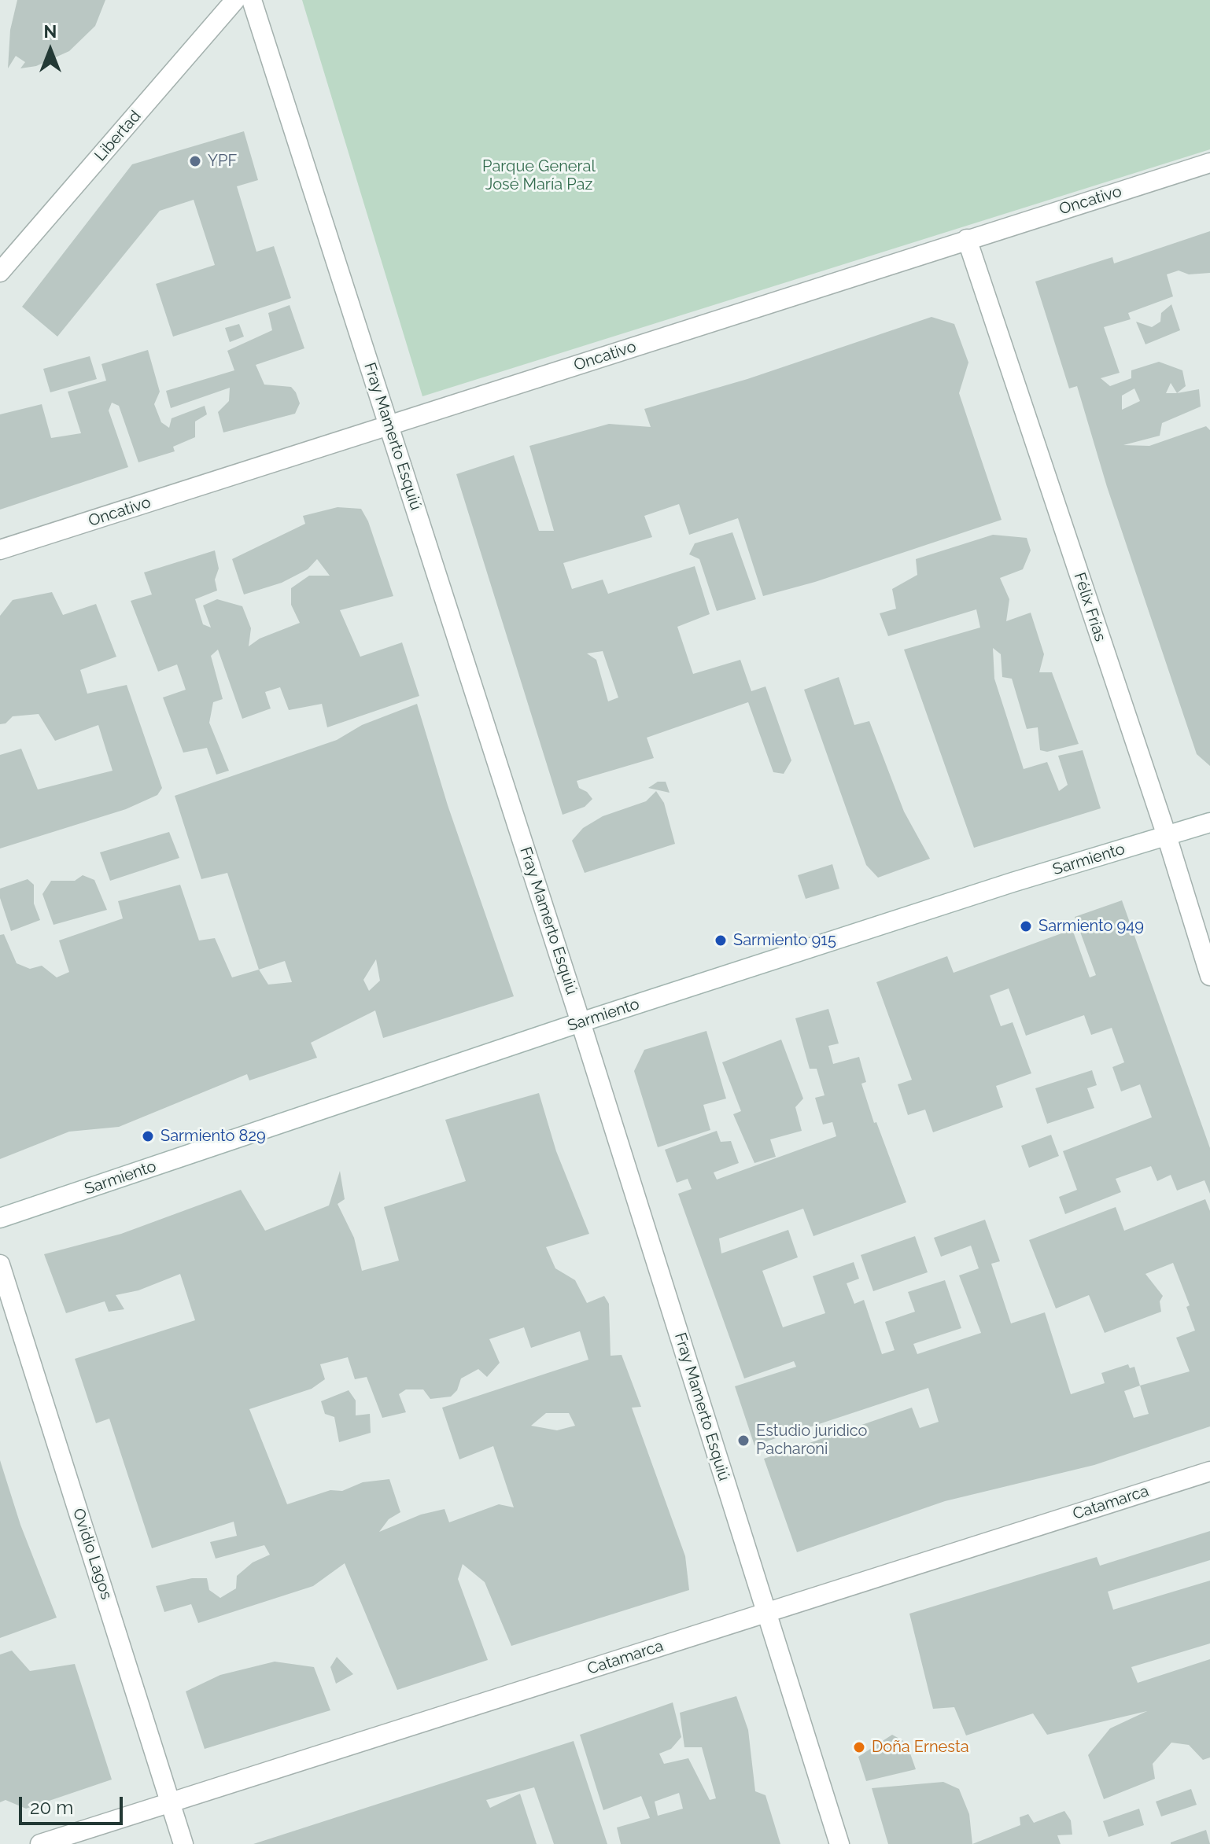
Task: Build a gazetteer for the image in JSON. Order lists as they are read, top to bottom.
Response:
{
  "streets": {
    "street": [
      "Libertad",
      "Oncativo",
      "Fray Mamerto Esquiú",
      "Félix Frías",
      "Sarmiento",
      "Catamarca",
      "Ovidio Lagos"
    ]
  },
  "crossings": [
    ["Oncativo", "Fray Mamerto Esquiú"],
    ["Oncativo", "Félix Frías"],
    ["Fray Mamerto Esquiú", "Sarmiento"],
    ["Fray Mamerto Esquiú", "Catamarca"],
    ["Félix Frías", "Sarmiento"],
    ["Catamarca", "Ovidio Lagos"]
  ],
  "parks": ["Parque General José María Paz"],
  "places": [
    "YPF",
    "Sarmiento 949",
    "Sarmiento 915",
    "Sarmiento 829",
    "Estudio juridico Pacharoni",
    "Doña Ernesta"
  ],
  "scale_bar": "20 m",
  "north": "top"
}
